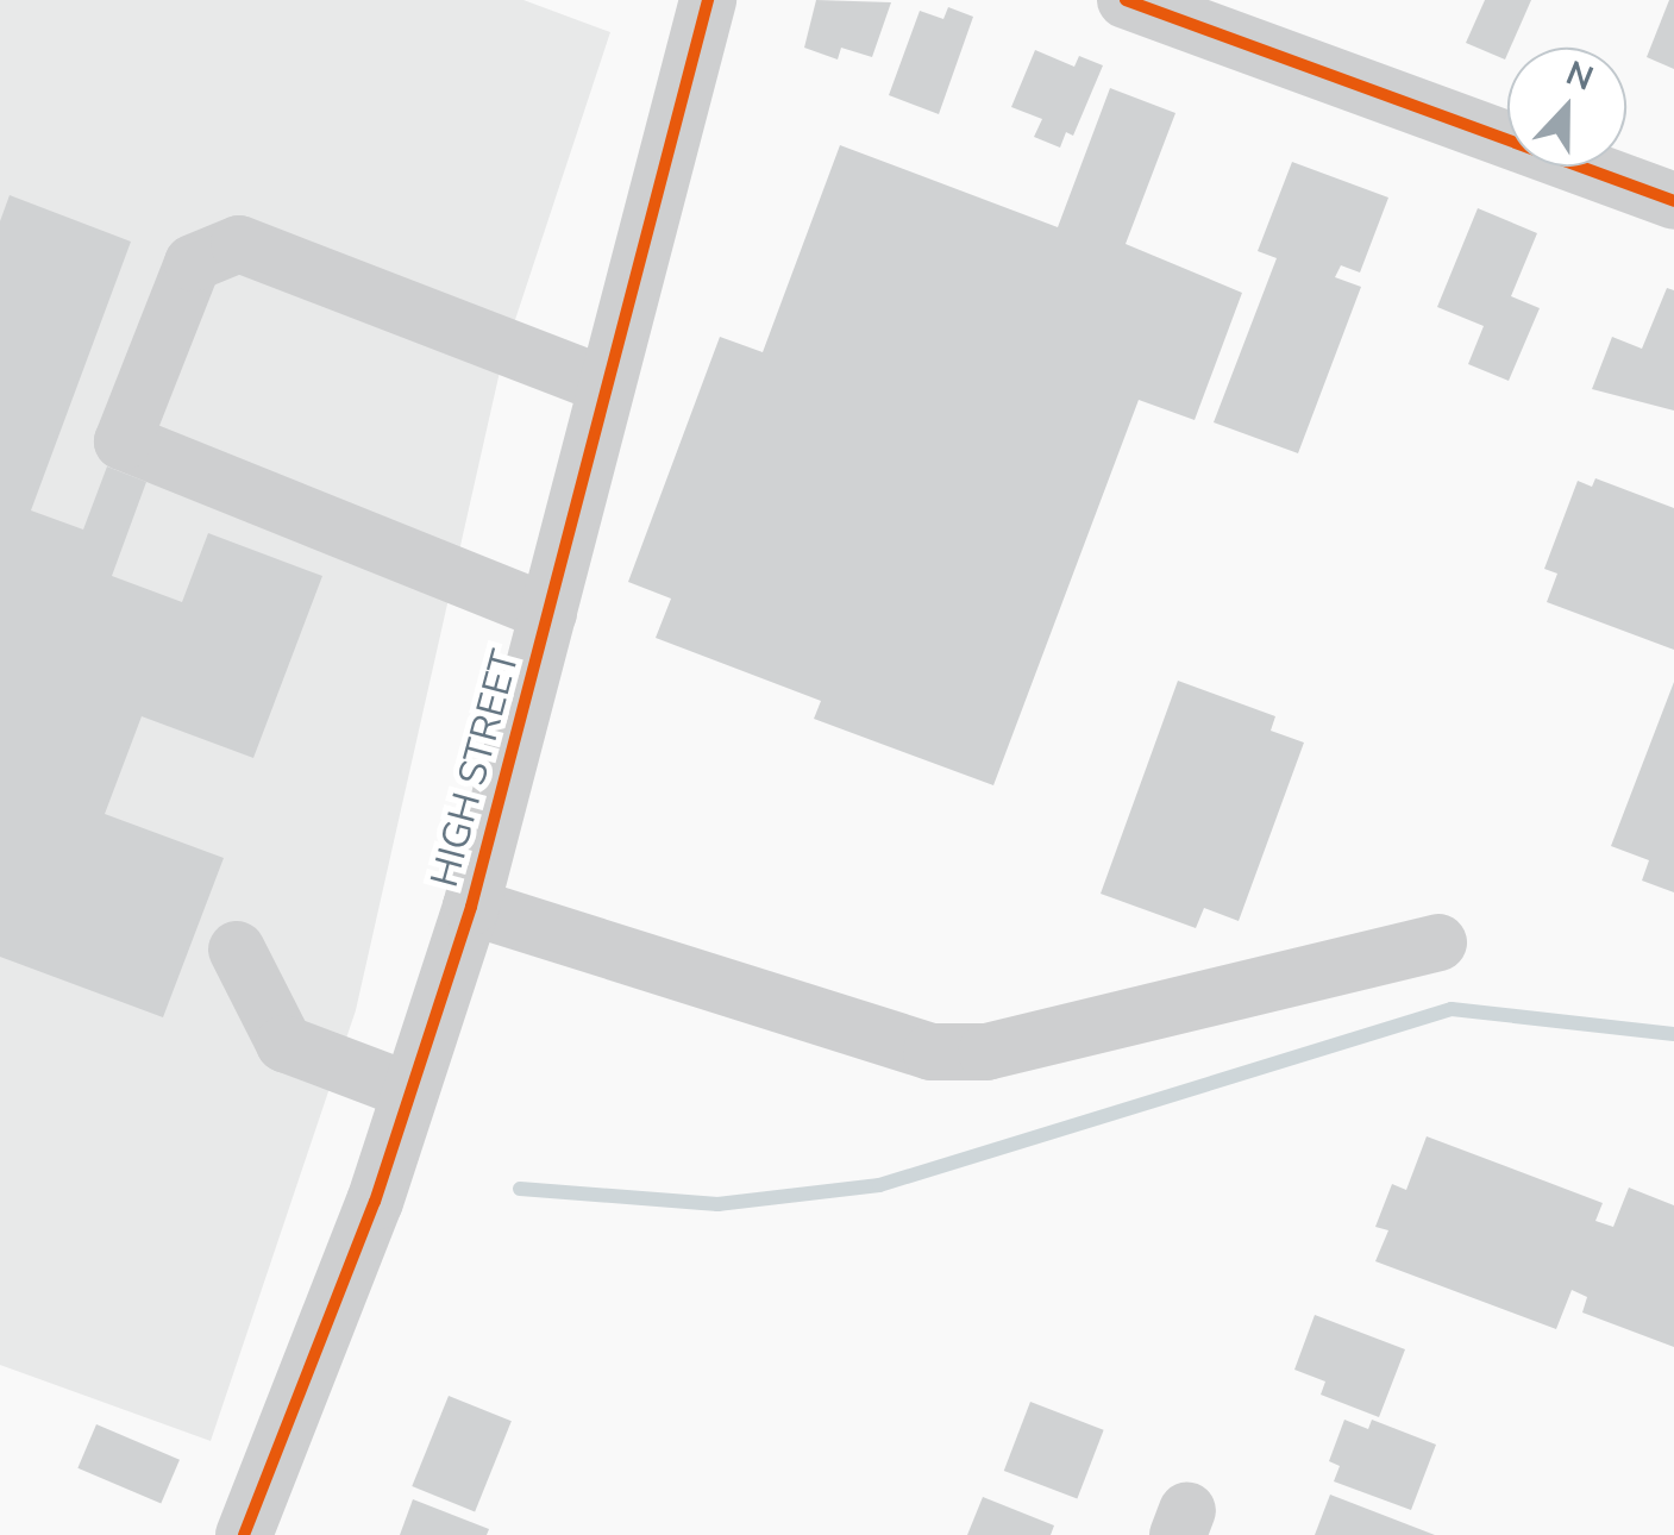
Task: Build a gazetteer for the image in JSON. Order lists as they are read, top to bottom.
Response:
{
  "streets": {
    "street": ["HIGH STREET"]
  },
  "north": "top"
}
